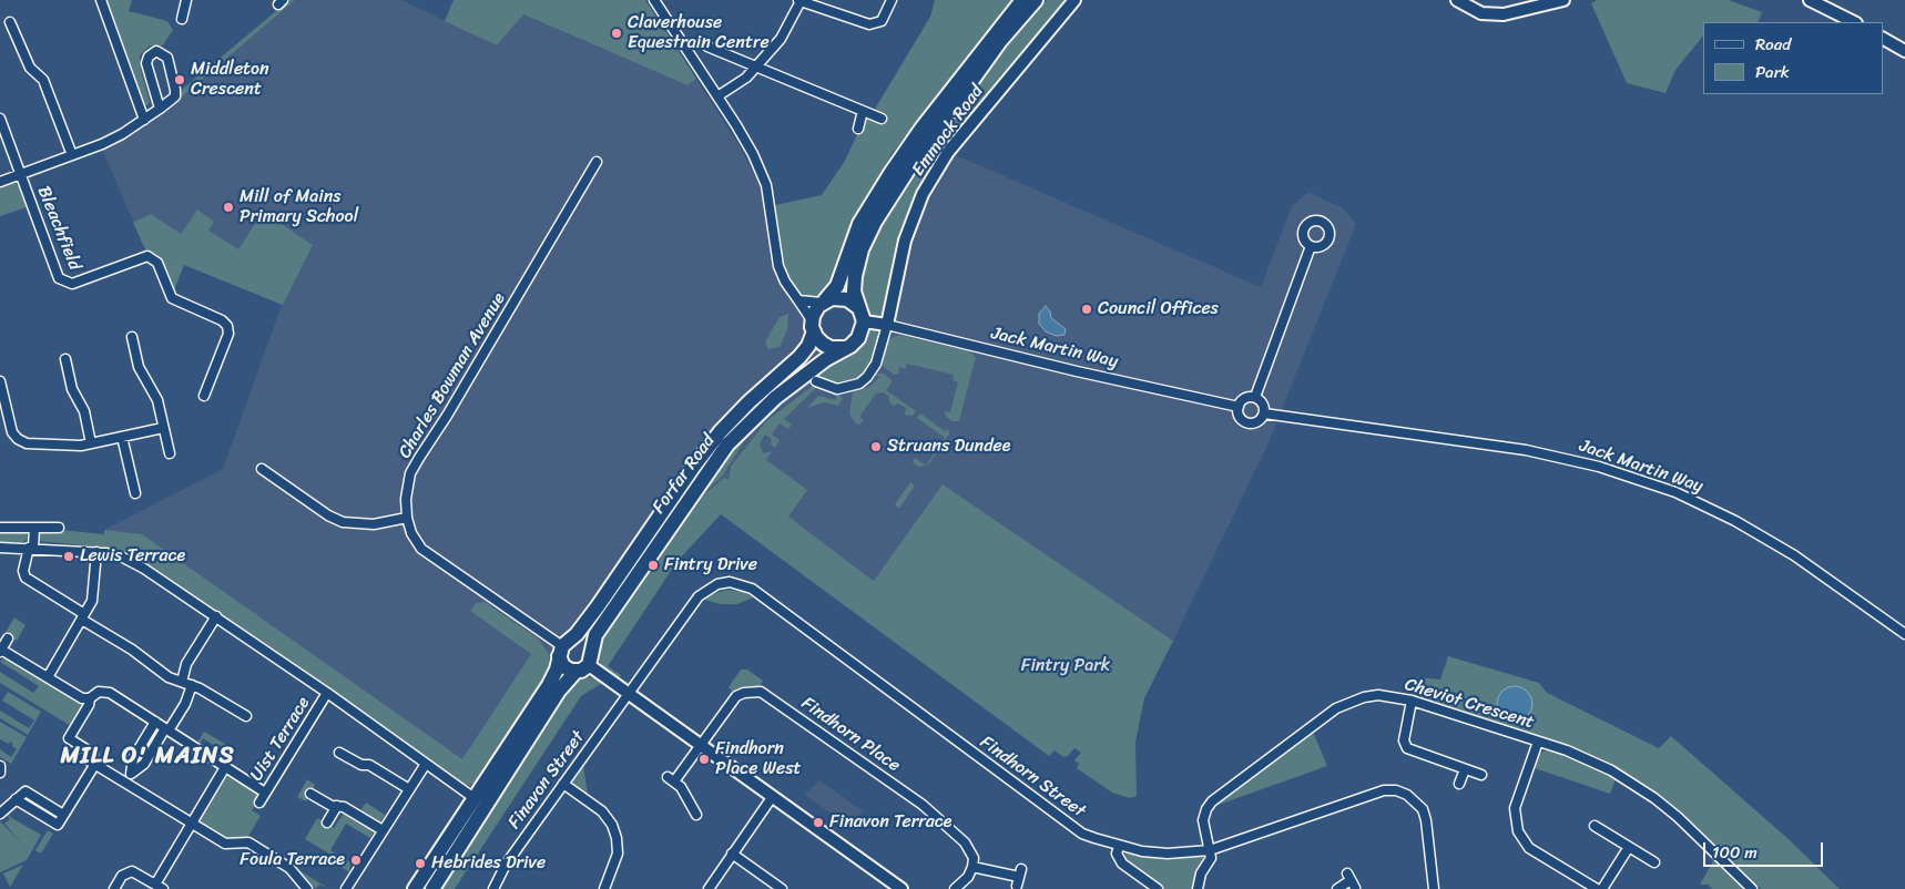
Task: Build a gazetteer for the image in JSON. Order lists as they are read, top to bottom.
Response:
{
  "streets": {
    "highway": ["Forfar Road"],
    "street": [
      "Emmock Road",
      "Bleachfield",
      "Jack Martin Way",
      "Charles Bowman Avenue",
      "Cheviot Crescent",
      "Findhorn Place",
      "Uist Terrace",
      "Findhorn Street",
      "Finavon Street"
    ]
  },
  "crossings": [
    ["Emmock Road", "Jack Martin Way"],
    ["Jack Martin Way", "Forfar Road"],
    ["Charles Bowman Avenue", "Forfar Road"],
    ["Cheviot Crescent", "Findhorn Street"],
    ["Findhorn Street", "Finavon Street"]
  ],
  "districts": ["MILL O' MAINS"],
  "parks": ["Fintry Park"],
  "places": [
    "Claverhouse Equestrain Centre",
    "Middleton Crescent",
    "Mill of Mains Primary School",
    "Council Offices",
    "Struans Dundee",
    "Lewis Terrace",
    "Fintry Drive",
    "Findhorn Place West",
    "Finavon Terrace",
    "Foula Terrace",
    "Hebrides Drive"
  ],
  "legend": ["Road", "Park"],
  "scale_bar": "100 m"
}
